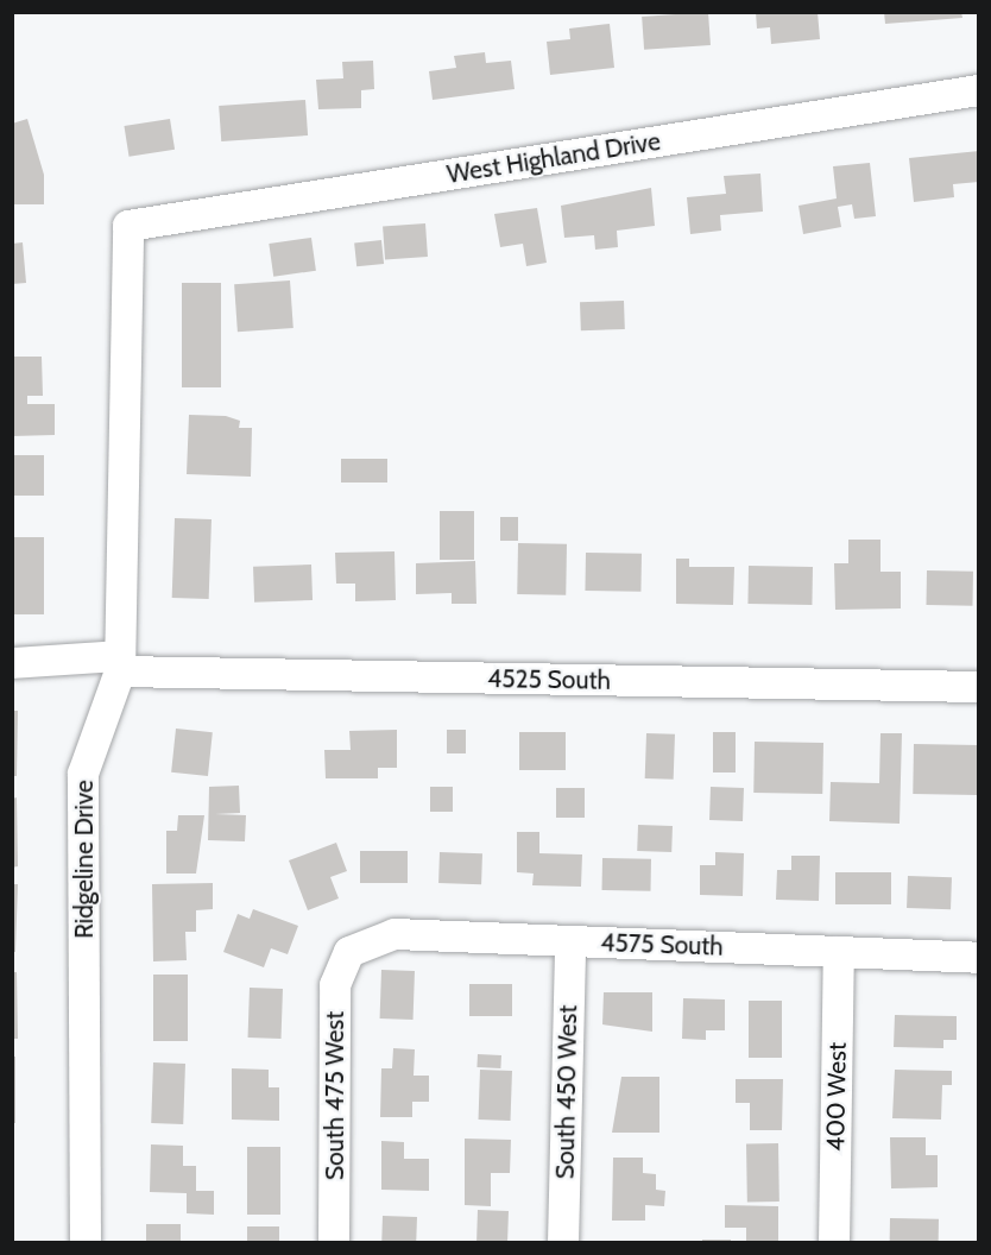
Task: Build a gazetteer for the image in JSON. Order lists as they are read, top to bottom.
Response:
{
  "streets": {
    "street": [
      "West Highland Drive",
      "4525 South",
      "Ridgeline Drive",
      "4575 South",
      "South 450 West",
      "South 475 West",
      "400 West"
    ]
  },
  "crossings": [
    ["West Highland Drive", "Ridgeline Drive"],
    ["4525 South", "Ridgeline Drive"],
    ["4575 South", "South 450 West"],
    ["4575 South", "South 475 West"],
    ["4575 South", "400 West"]
  ]
}
